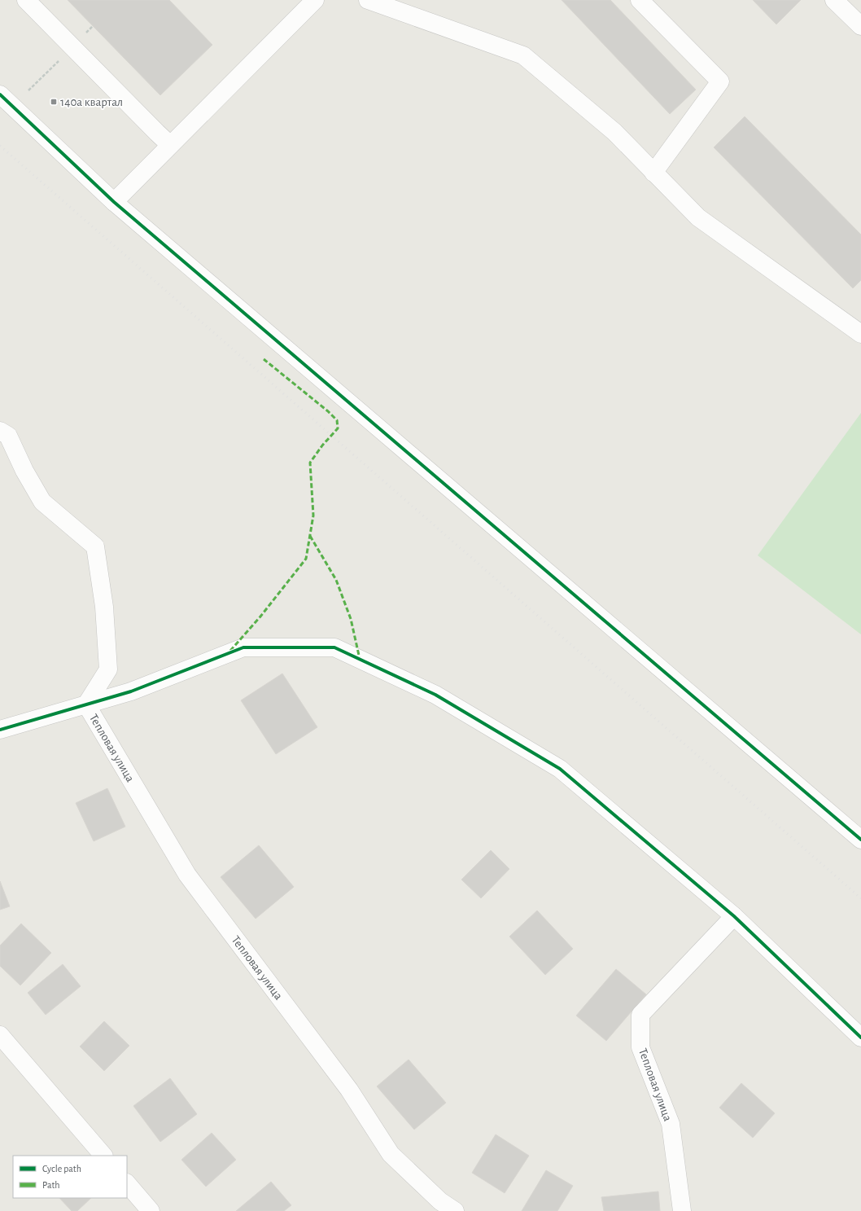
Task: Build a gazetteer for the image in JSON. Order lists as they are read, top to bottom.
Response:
{
  "streets": {
    "street": ["Тепловая улица"]
  },
  "places": {
    "transit": ["140а квартал"]
  },
  "legend": ["Cycle path", "Path"]
}
